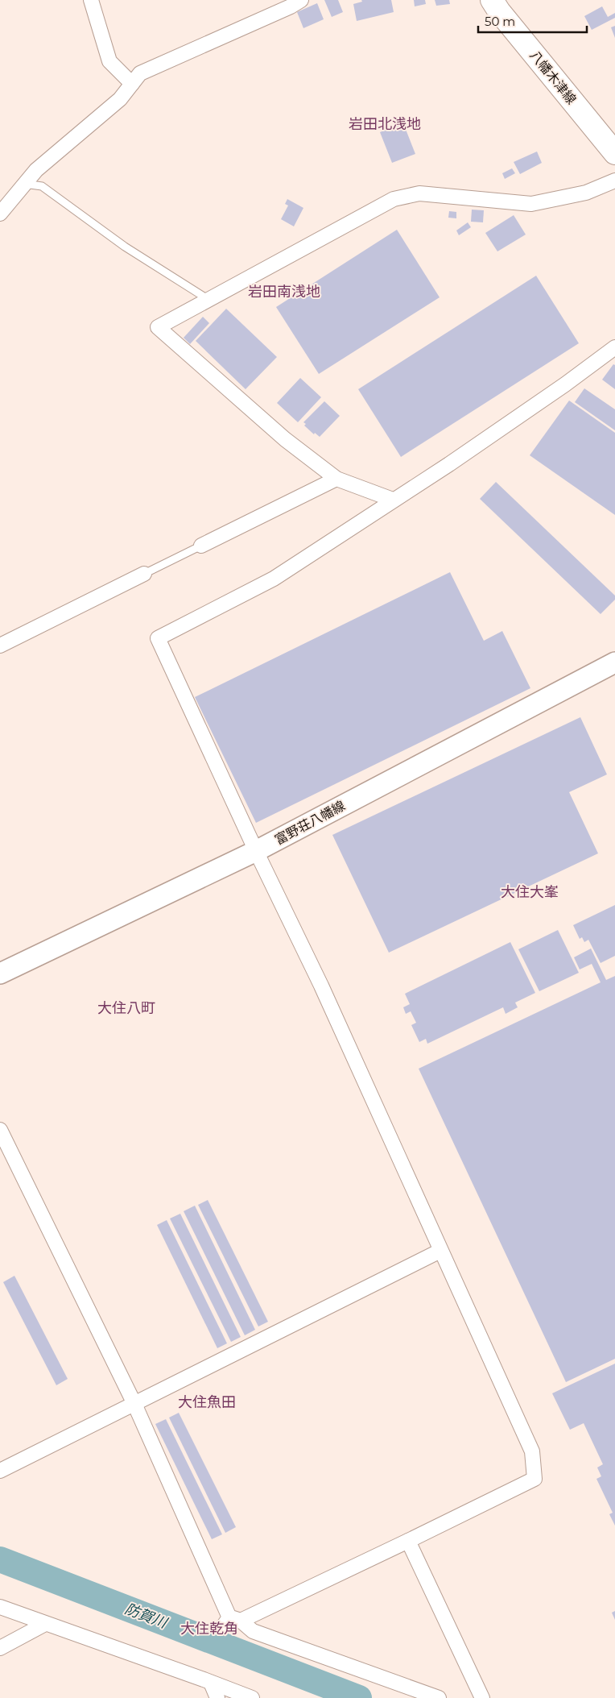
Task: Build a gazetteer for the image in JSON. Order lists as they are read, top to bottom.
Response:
{
  "streets": {
    "main road": ["八幡木津線", "富野荘八幡線"]
  },
  "districts": [
    "岩田北浅地",
    "岩田南浅地",
    "大住大峯",
    "大住八町",
    "大住魚田",
    "大住乾角"
  ],
  "water": ["防賀川"],
  "scale_bar": "50 m"
}
